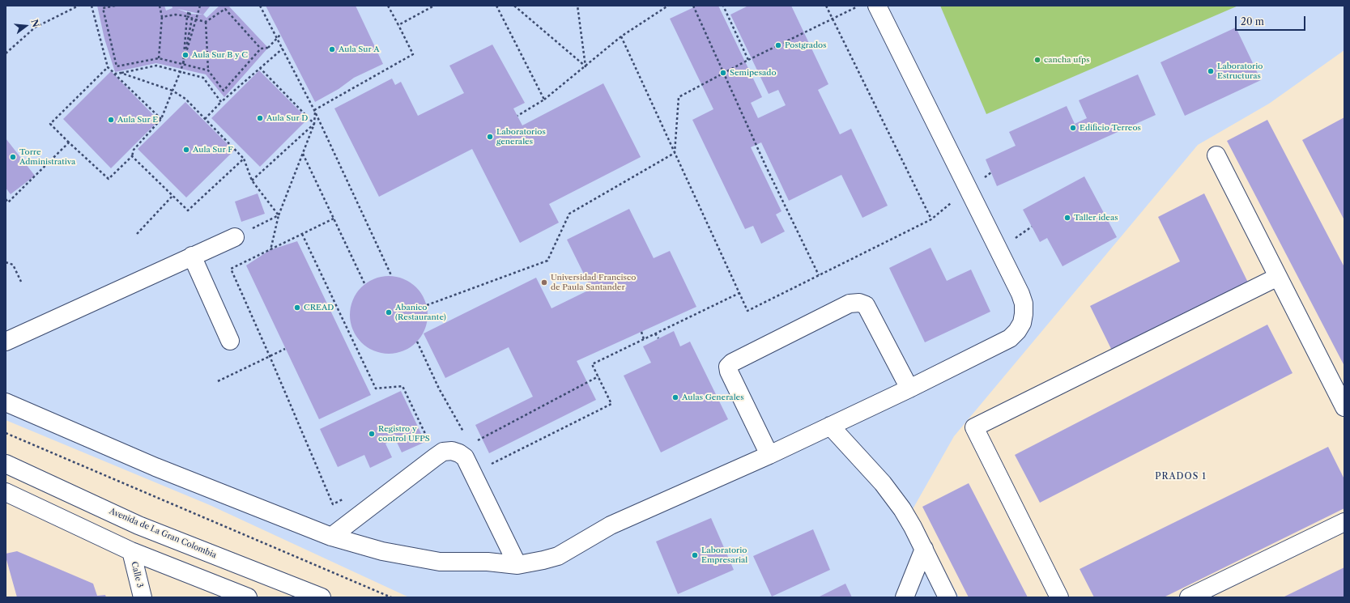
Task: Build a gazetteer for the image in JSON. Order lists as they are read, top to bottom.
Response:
{
  "streets": {
    "street": ["Avenida de La Gran Colombia", "Calle 3"]
  },
  "districts": ["PRADOS 1"],
  "places": [
    "Postgrados",
    "Aula Sur A",
    "Aula Sur B y C",
    "cancha ufps",
    "Laboratorio Estructuras",
    "Semipesado",
    "Aula Sur D",
    "Aula Sur E",
    "Edificio Terreos",
    "Laboratorios generales",
    "Aula Sur F",
    "Torre Administrativa",
    "Taller ideas",
    "Universidad Francisco de Paula Santander",
    "CREAD",
    "Abanico (Restaurante)",
    "Aulas Generales",
    "Registro y control UFPS",
    "Laboratorio Empresarial"
  ],
  "scale_bar": "20 m",
  "north": "right"
}
